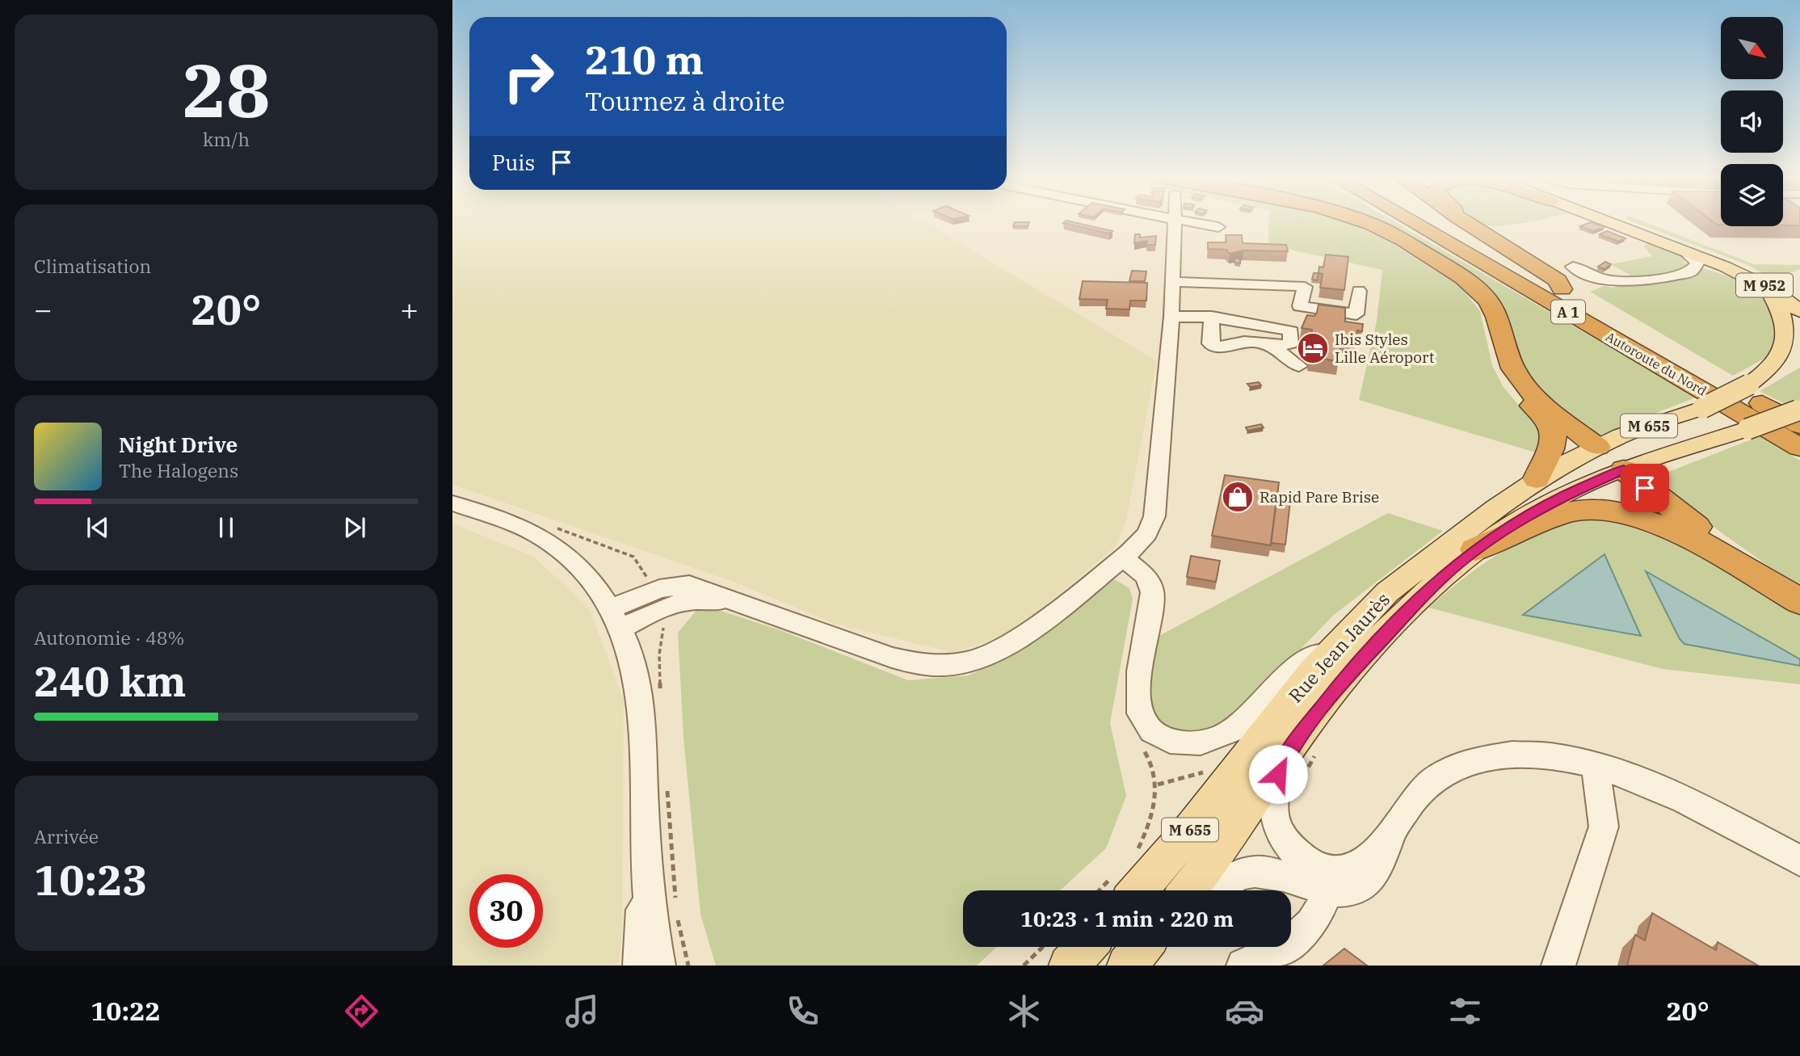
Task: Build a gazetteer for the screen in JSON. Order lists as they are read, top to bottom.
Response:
{
  "streets": {
    "highway": ["A 1", "Autoroute du Nord"],
    "main road": ["M 952", "M 655", "Rue Jean Jaurès"]
  },
  "crossings": [
    ["Autoroute du Nord", "M 655"],
    ["M 655", "Rue Jean Jaurès"]
  ],
  "places": {
    "hotel": ["Ibis Styles Lille Aéroport"],
    "shop": ["Rapid Pare Brise"]
  },
  "north": "bottom right",
  "page": {
    "tile": [
      ["28", "km/h"],
      "Climatisation",
      ["Autonomie · 48%", "240 km"],
      ["Arrivée", "10:23"]
    ],
    "turn": ["210 m", "Tournez à droite"],
    "then": "Puis",
    "heat": ["−", "20°", "+"],
    "song": ["Night Drive", "The Halogens"],
    "limit": "30",
    "trip": "10:23 · 1 min · 220 m",
    "tabs": ["10:22", "20°"]
  }
}
